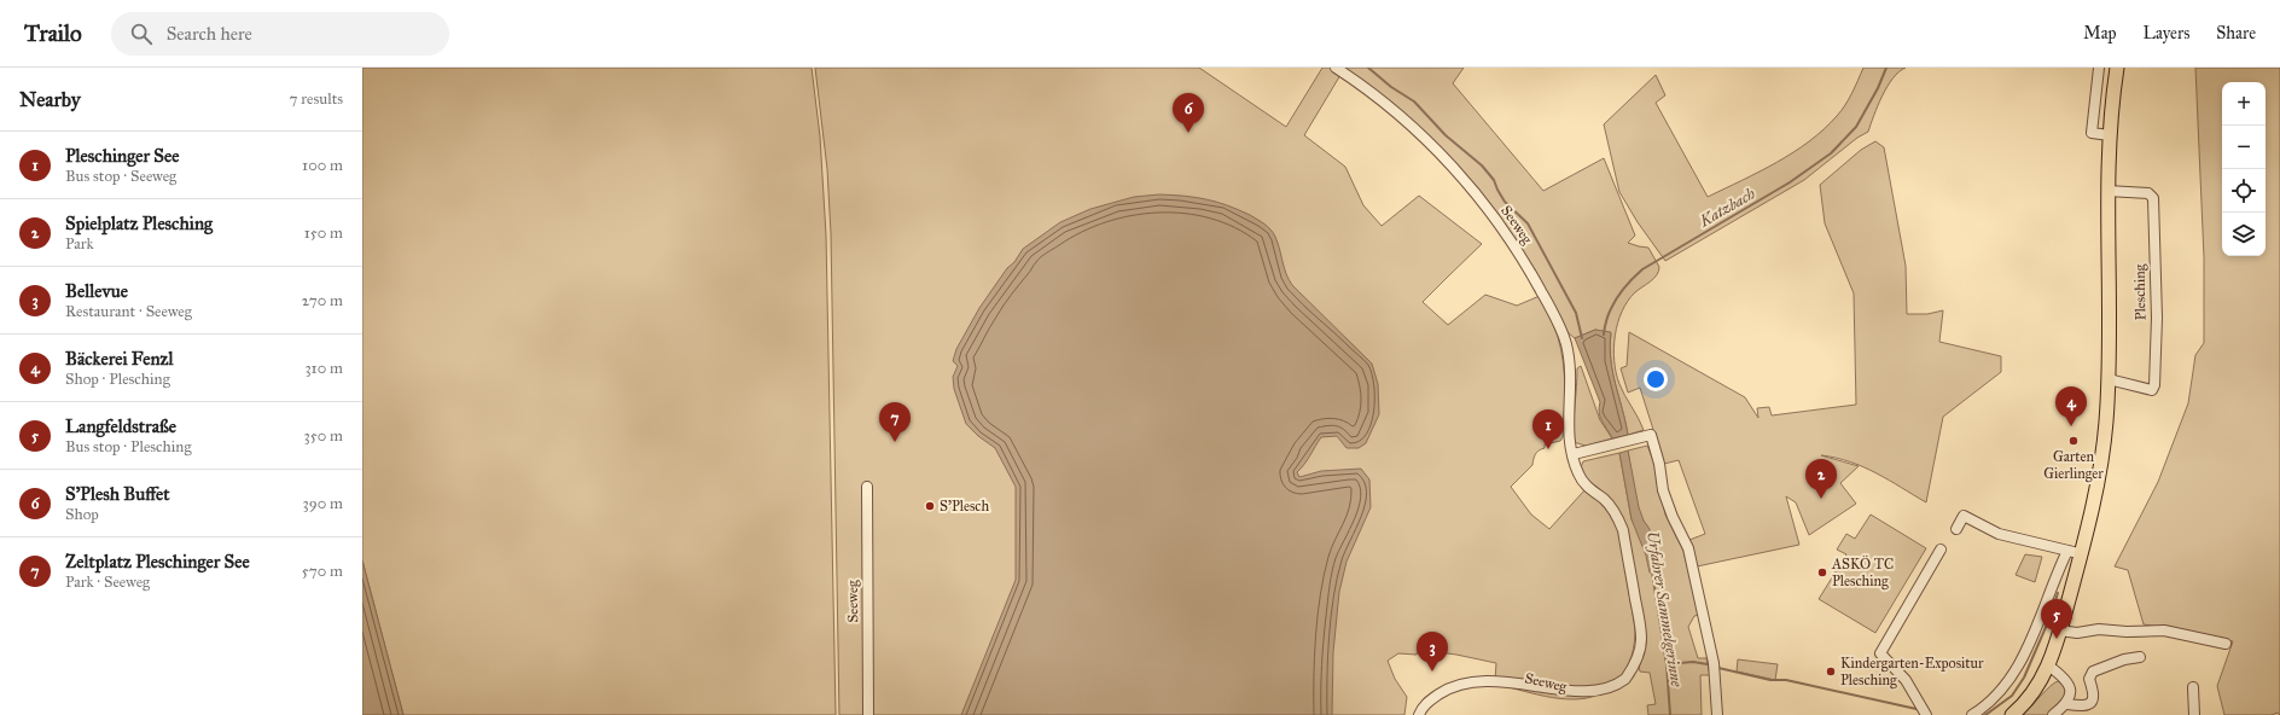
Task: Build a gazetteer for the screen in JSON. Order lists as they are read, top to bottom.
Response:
{
  "streets": {
    "street": ["Seeweg", "Plesching"]
  },
  "water": ["Katzbach", "Urfahrer Sammelgerinne"],
  "places": [
    "Garten Gierlinger",
    "S'Plesch",
    "ASKÖ TC Plesching",
    "Kindergarten-Expositur Plesching"
  ],
  "page": {
    "header": "Trailo",
    "search": "Search here",
    "nav": ["Map", "Layers", "Share"],
    "heading": ["Nearby", "7 results"],
    "map_buttons": ["+", "−"],
    "pins": [
      "6",
      "4",
      "7",
      "1",
      "2",
      "5",
      "3"
    ],
    "list": [
      {
        "mark": "1",
        "name": "Pleschinger See",
        "note": "Bus stop · Seeweg",
        "value": "100 m"
      },
      {
        "mark": "2",
        "name": "Spielplatz Plesching",
        "note": "Park",
        "value": "150 m"
      },
      {
        "mark": "3",
        "name": "Bellevue",
        "note": "Restaurant · Seeweg",
        "value": "270 m"
      },
      {
        "mark": "4",
        "name": "Bäckerei Fenzl",
        "note": "Shop · Plesching",
        "value": "310 m"
      },
      {
        "mark": "5",
        "name": "Langfeldstraße",
        "note": "Bus stop · Plesching",
        "value": "350 m"
      },
      {
        "mark": "6",
        "name": "S'Plesh Buffet",
        "note": "Shop",
        "value": "390 m"
      },
      {
        "mark": "7",
        "name": "Zeltplatz Pleschinger See",
        "note": "Park · Seeweg",
        "value": "570 m"
      }
    ]
  }
}
